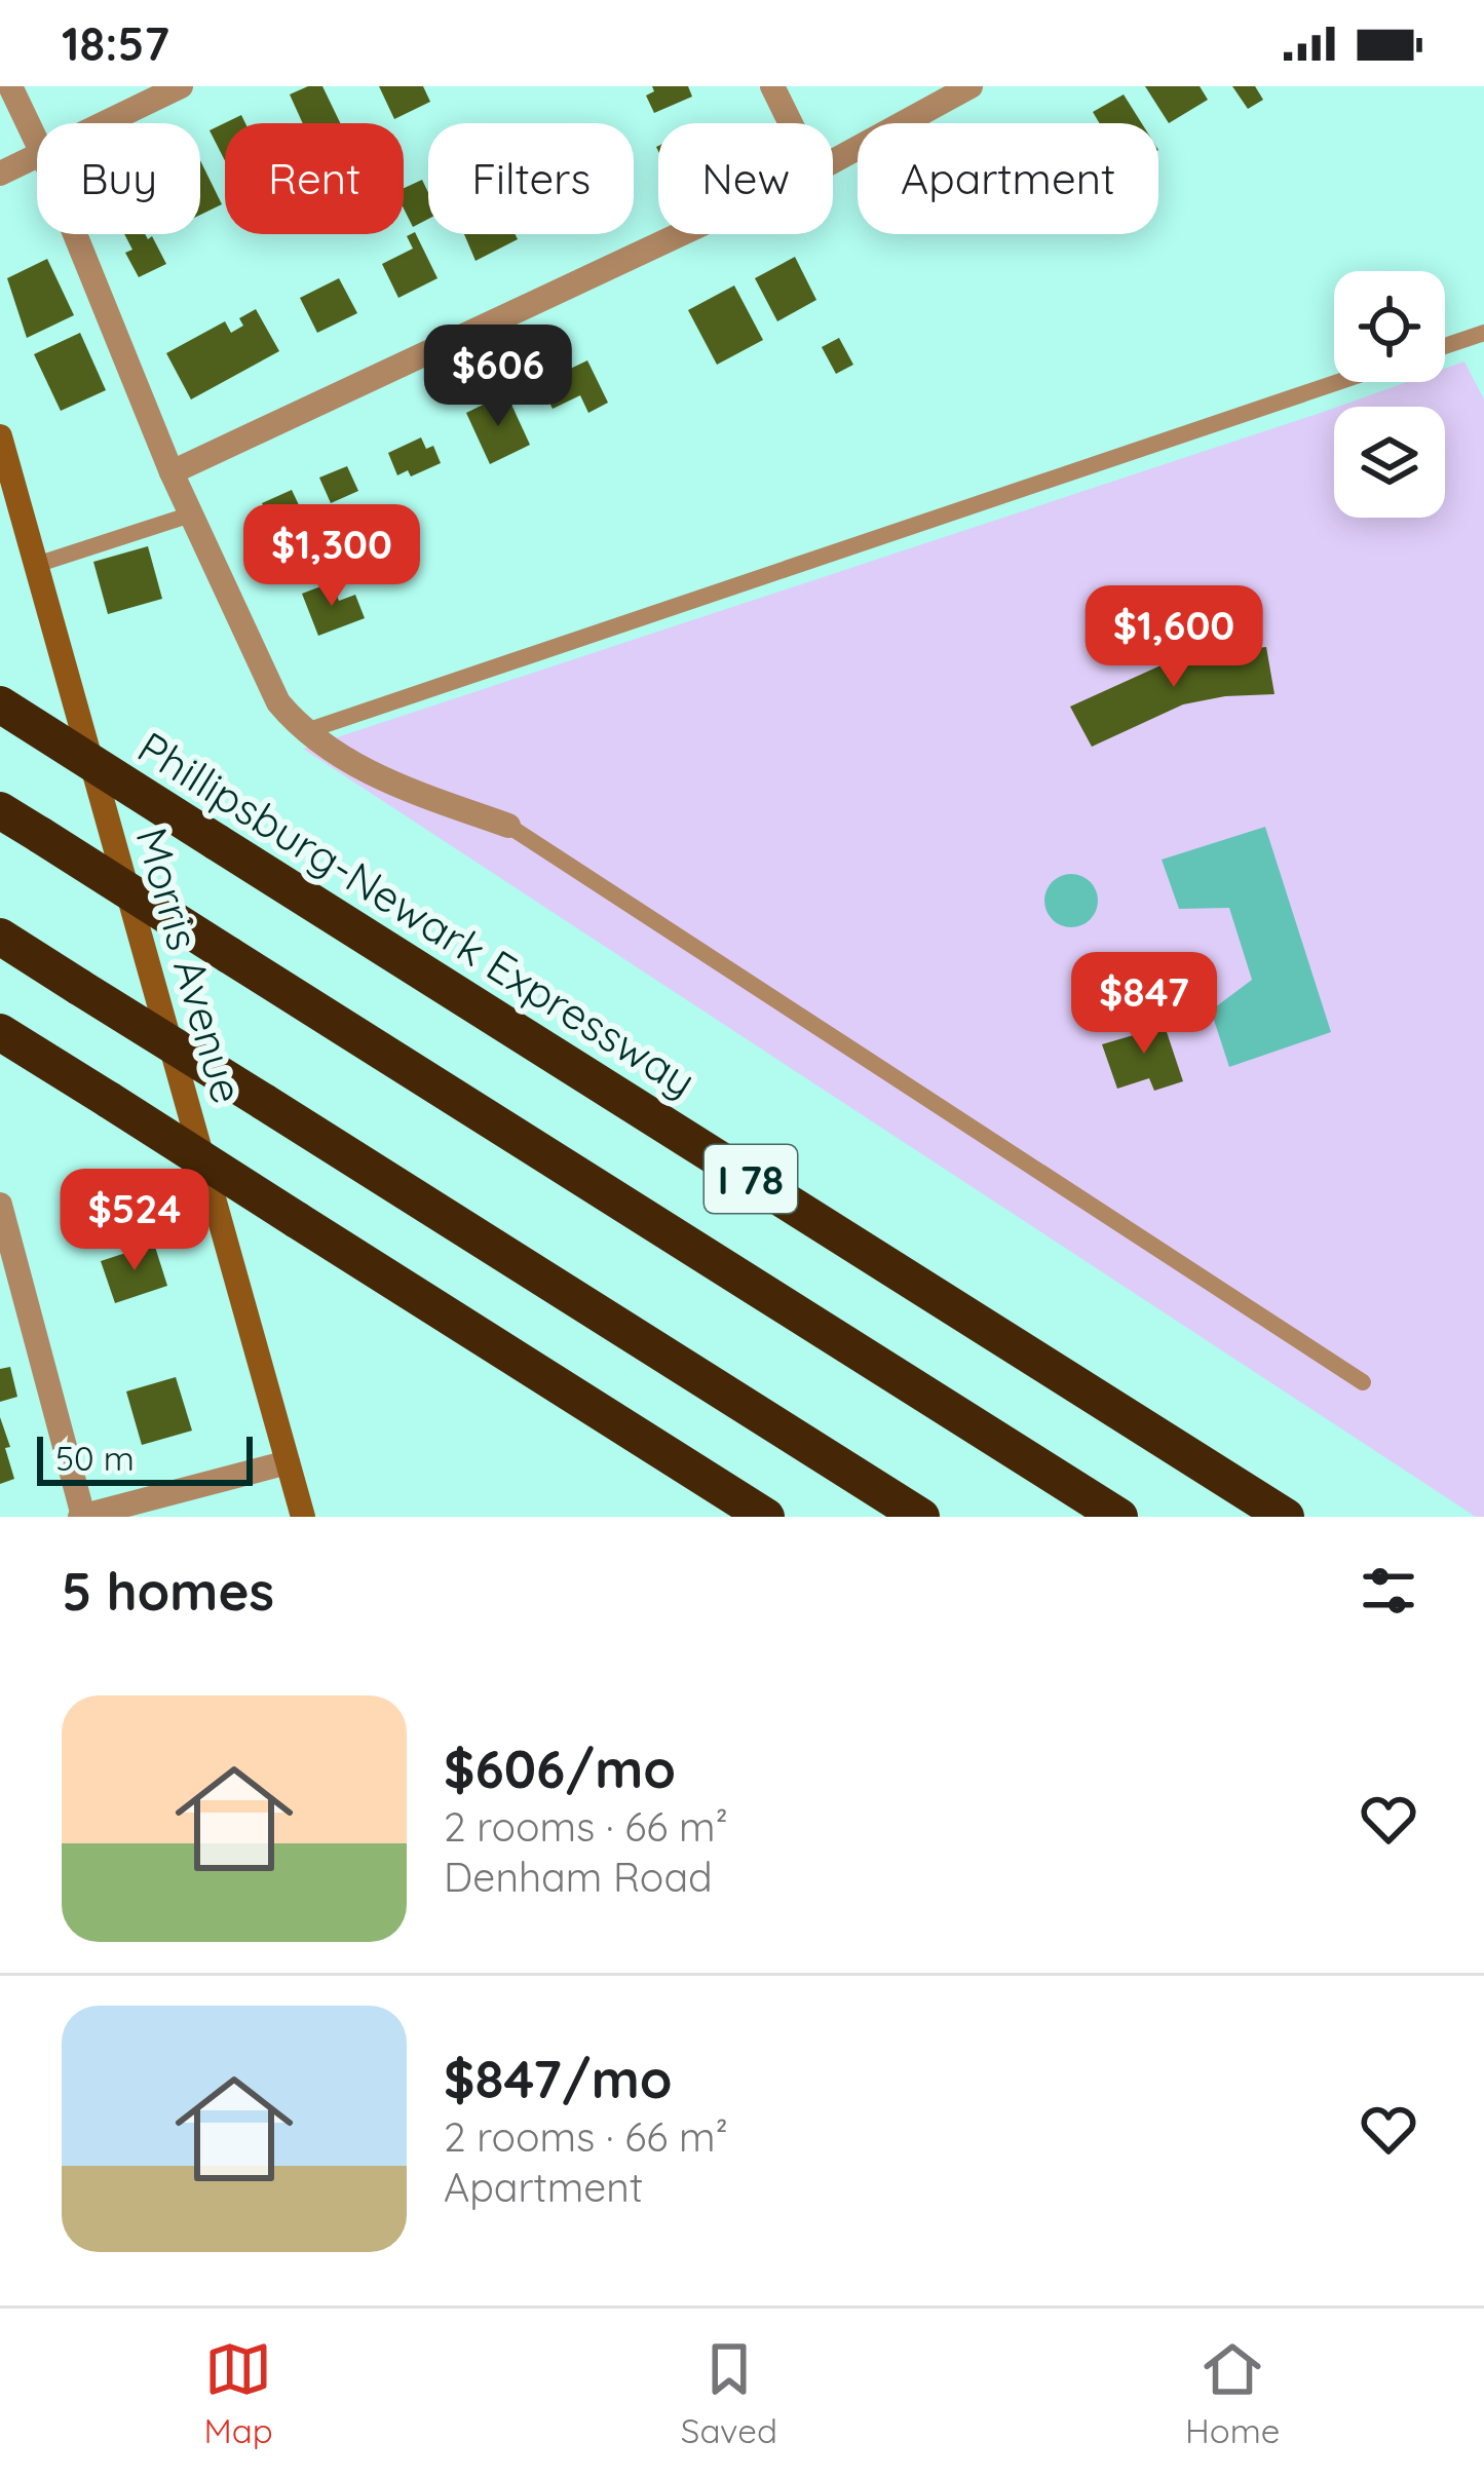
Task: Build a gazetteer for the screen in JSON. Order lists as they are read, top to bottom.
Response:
{
  "streets": {
    "highway": ["Phillipsburg-Newark Expressway", "I 78"],
    "main road": ["Morris Avenue"]
  },
  "scale_bar": "50 m",
  "page": {
    "status": "18:57",
    "chip": [
      "Buy",
      "Rent",
      "Filters",
      "New",
      "Apartment"
    ],
    "price": [
      "$606",
      "$1,300",
      "$1,600",
      "$847",
      "$524"
    ],
    "scale": "50 m",
    "heading": "5 homes",
    "list": [
      {
        "name": "$606/mo",
        "note": "2 rooms · 66 m² · Denham Road"
      },
      {
        "name": "$847/mo",
        "note": "2 rooms · 66 m² · Apartment"
      }
    ],
    "tabs": ["Map", "Saved", "Home"]
  }
}
